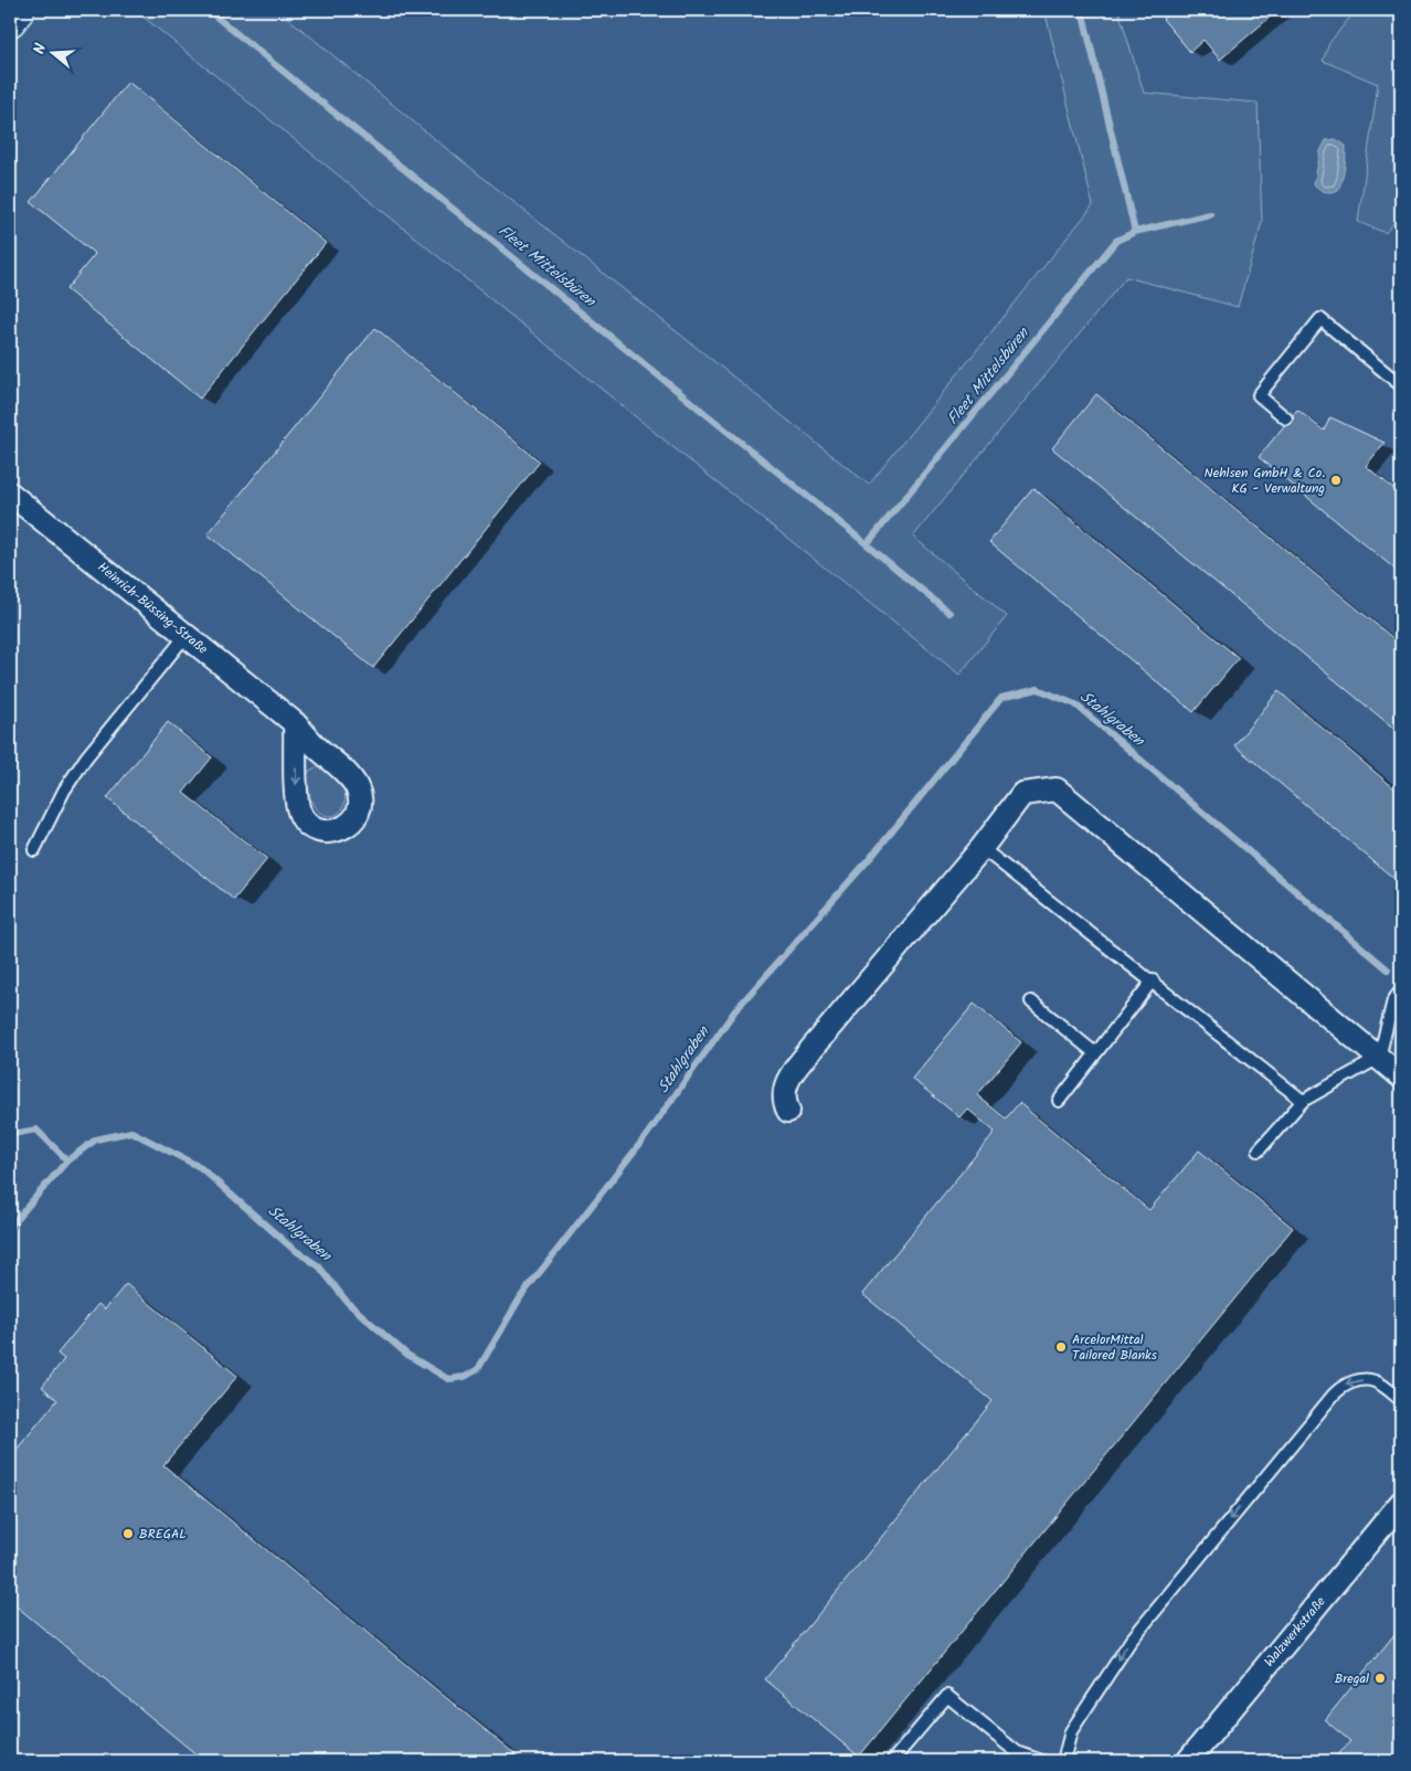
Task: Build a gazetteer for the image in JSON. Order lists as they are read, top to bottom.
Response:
{
  "streets": {
    "street": ["Heinrich-Büssing-Straße", "Walzwerkstraße"]
  },
  "water": ["Fleet Mittelsbüren", "Stahlgraben"],
  "places": [
    "Nehlsen GmbH & Co. KG - Verwaltung",
    "ArcelorMittal Tailored Blanks",
    "BREGAL",
    "Bregal"
  ],
  "north": "left"
}
